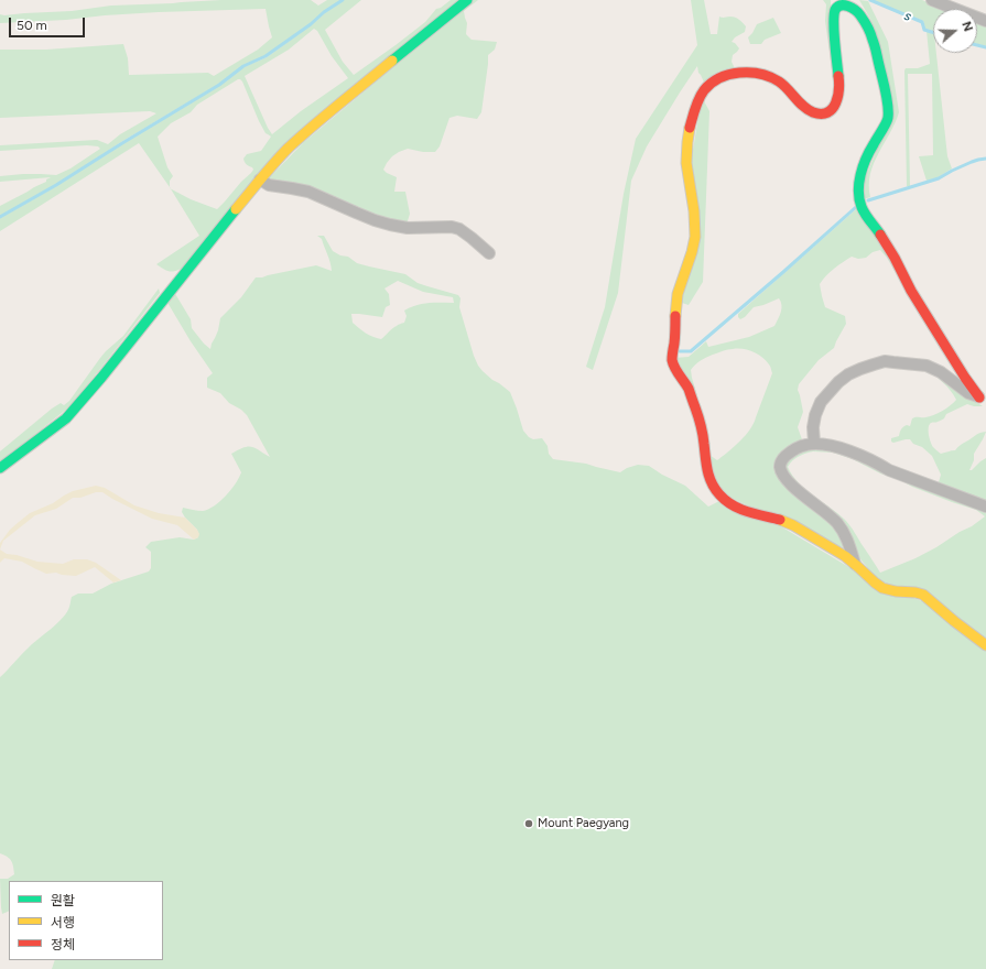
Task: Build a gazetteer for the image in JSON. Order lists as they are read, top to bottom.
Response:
{
  "water": ["s"],
  "places": ["Mount Paegyang"],
  "legend": ["원활", "서행", "정체"],
  "scale_bar": "50 m",
  "north": "right"
}
